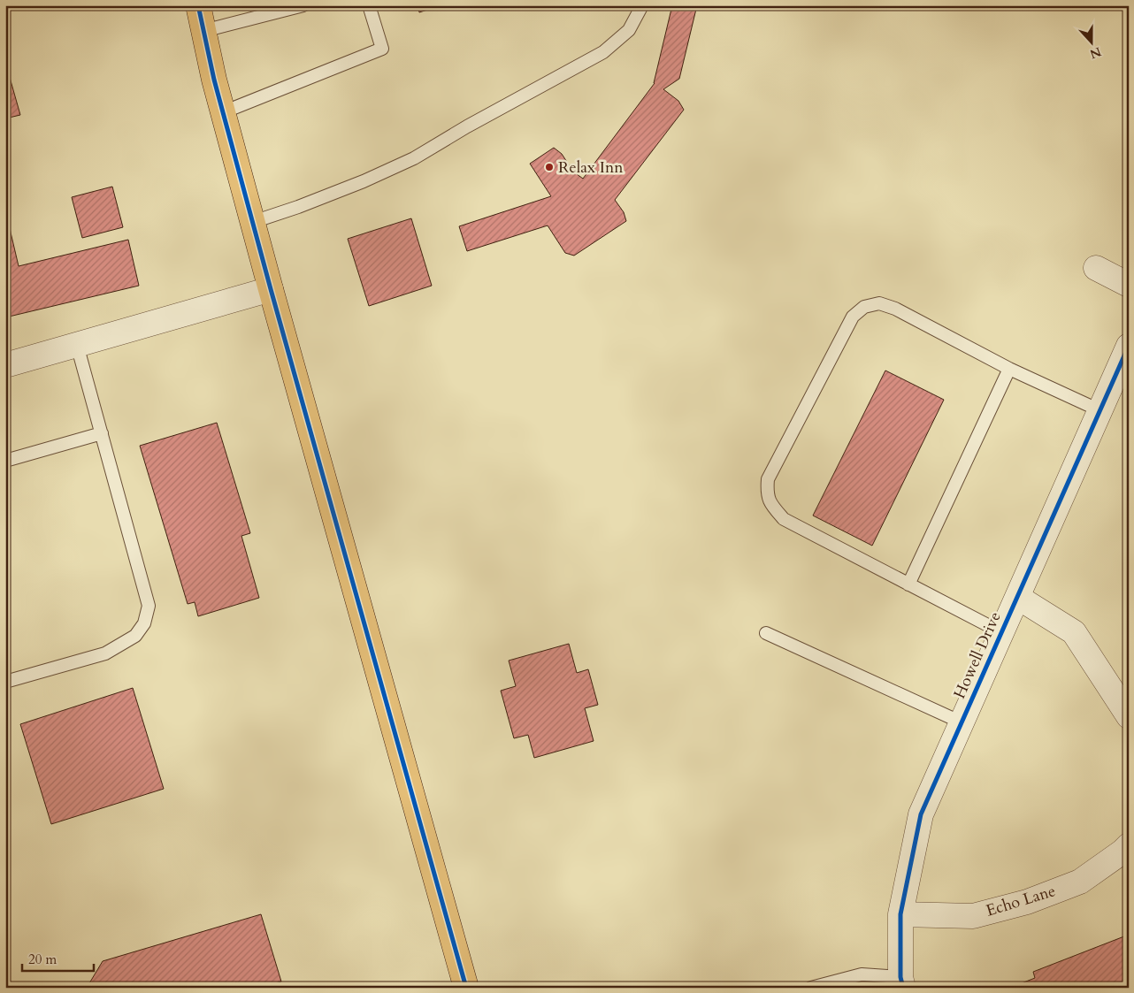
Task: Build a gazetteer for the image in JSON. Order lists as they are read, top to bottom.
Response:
{
  "streets": {
    "street": ["Howell Drive", "Echo Lane"]
  },
  "crossings": [
    ["Howell Drive", "Echo Lane"]
  ],
  "places": ["Relax Inn"],
  "scale_bar": "20 m",
  "north": "bottom"
}
